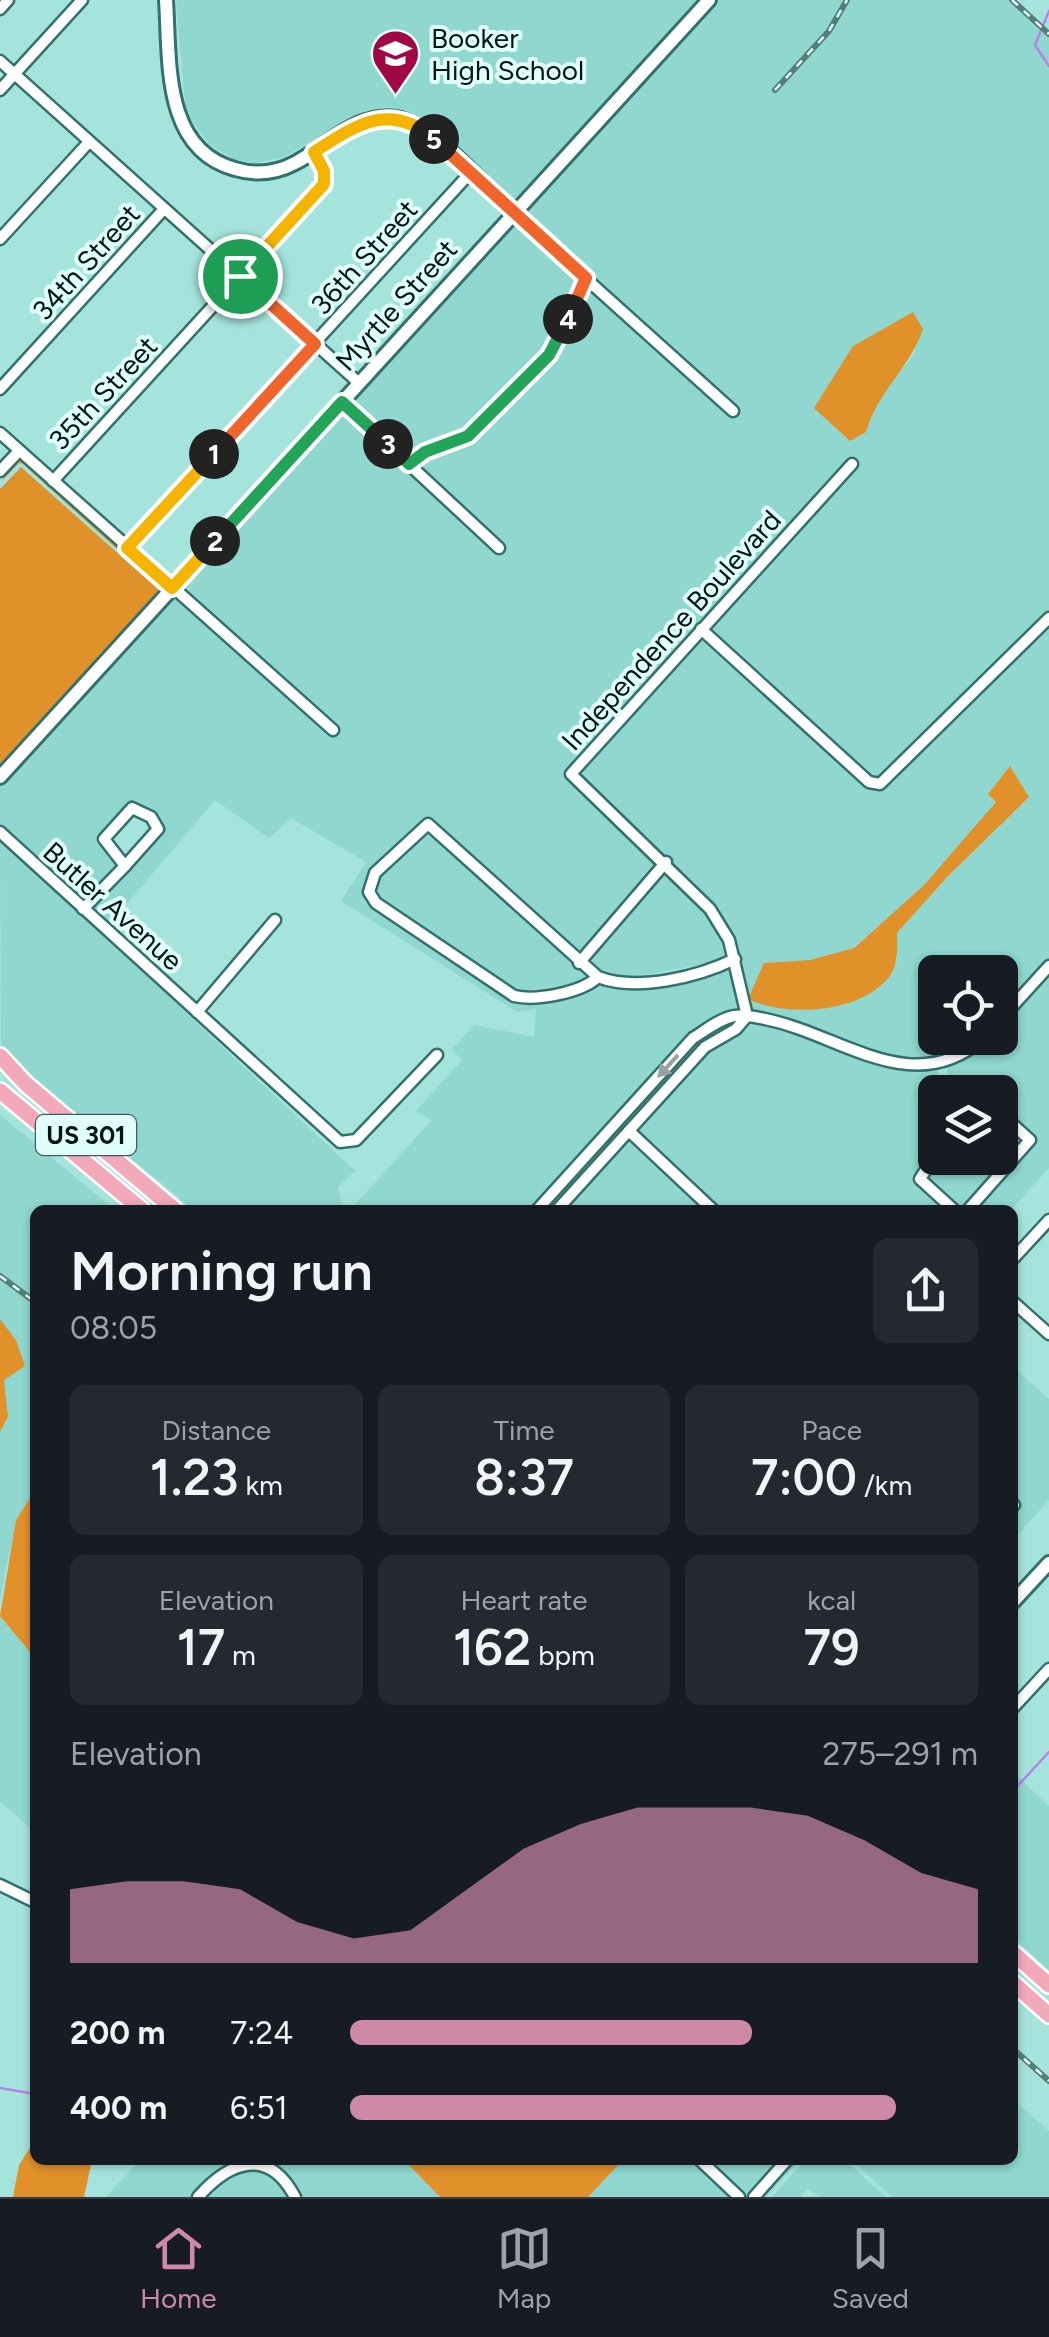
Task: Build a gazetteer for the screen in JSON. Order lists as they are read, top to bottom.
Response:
{
  "streets": {
    "main road": ["US 301"],
    "street": [
      "36th Street",
      "34th Street",
      "Myrtle Street",
      "35th Street",
      "Independence Boulevard",
      "Butler Avenue"
    ]
  },
  "places": {
    "school or university": ["Booker High School"]
  },
  "page": {
    "pins": [
      "5",
      "4",
      "3",
      "1",
      "2"
    ],
    "heading": ["Morning run", "08:05"],
    "stats": [
      ["Distance", "1.23 km"],
      ["Time", "8:37"],
      ["Pace", "7:00 /km"],
      ["Elevation", "17 m"],
      ["Heart rate", "162 bpm"],
      ["kcal", "79"]
    ],
    "chart": ["Elevation", "275–291 m"],
    "list": [
      {
        "name": "200 m",
        "note": "7:24"
      },
      {
        "name": "400 m",
        "note": "6:51"
      }
    ],
    "tabs": ["Home", "Map", "Saved"]
  }
}
